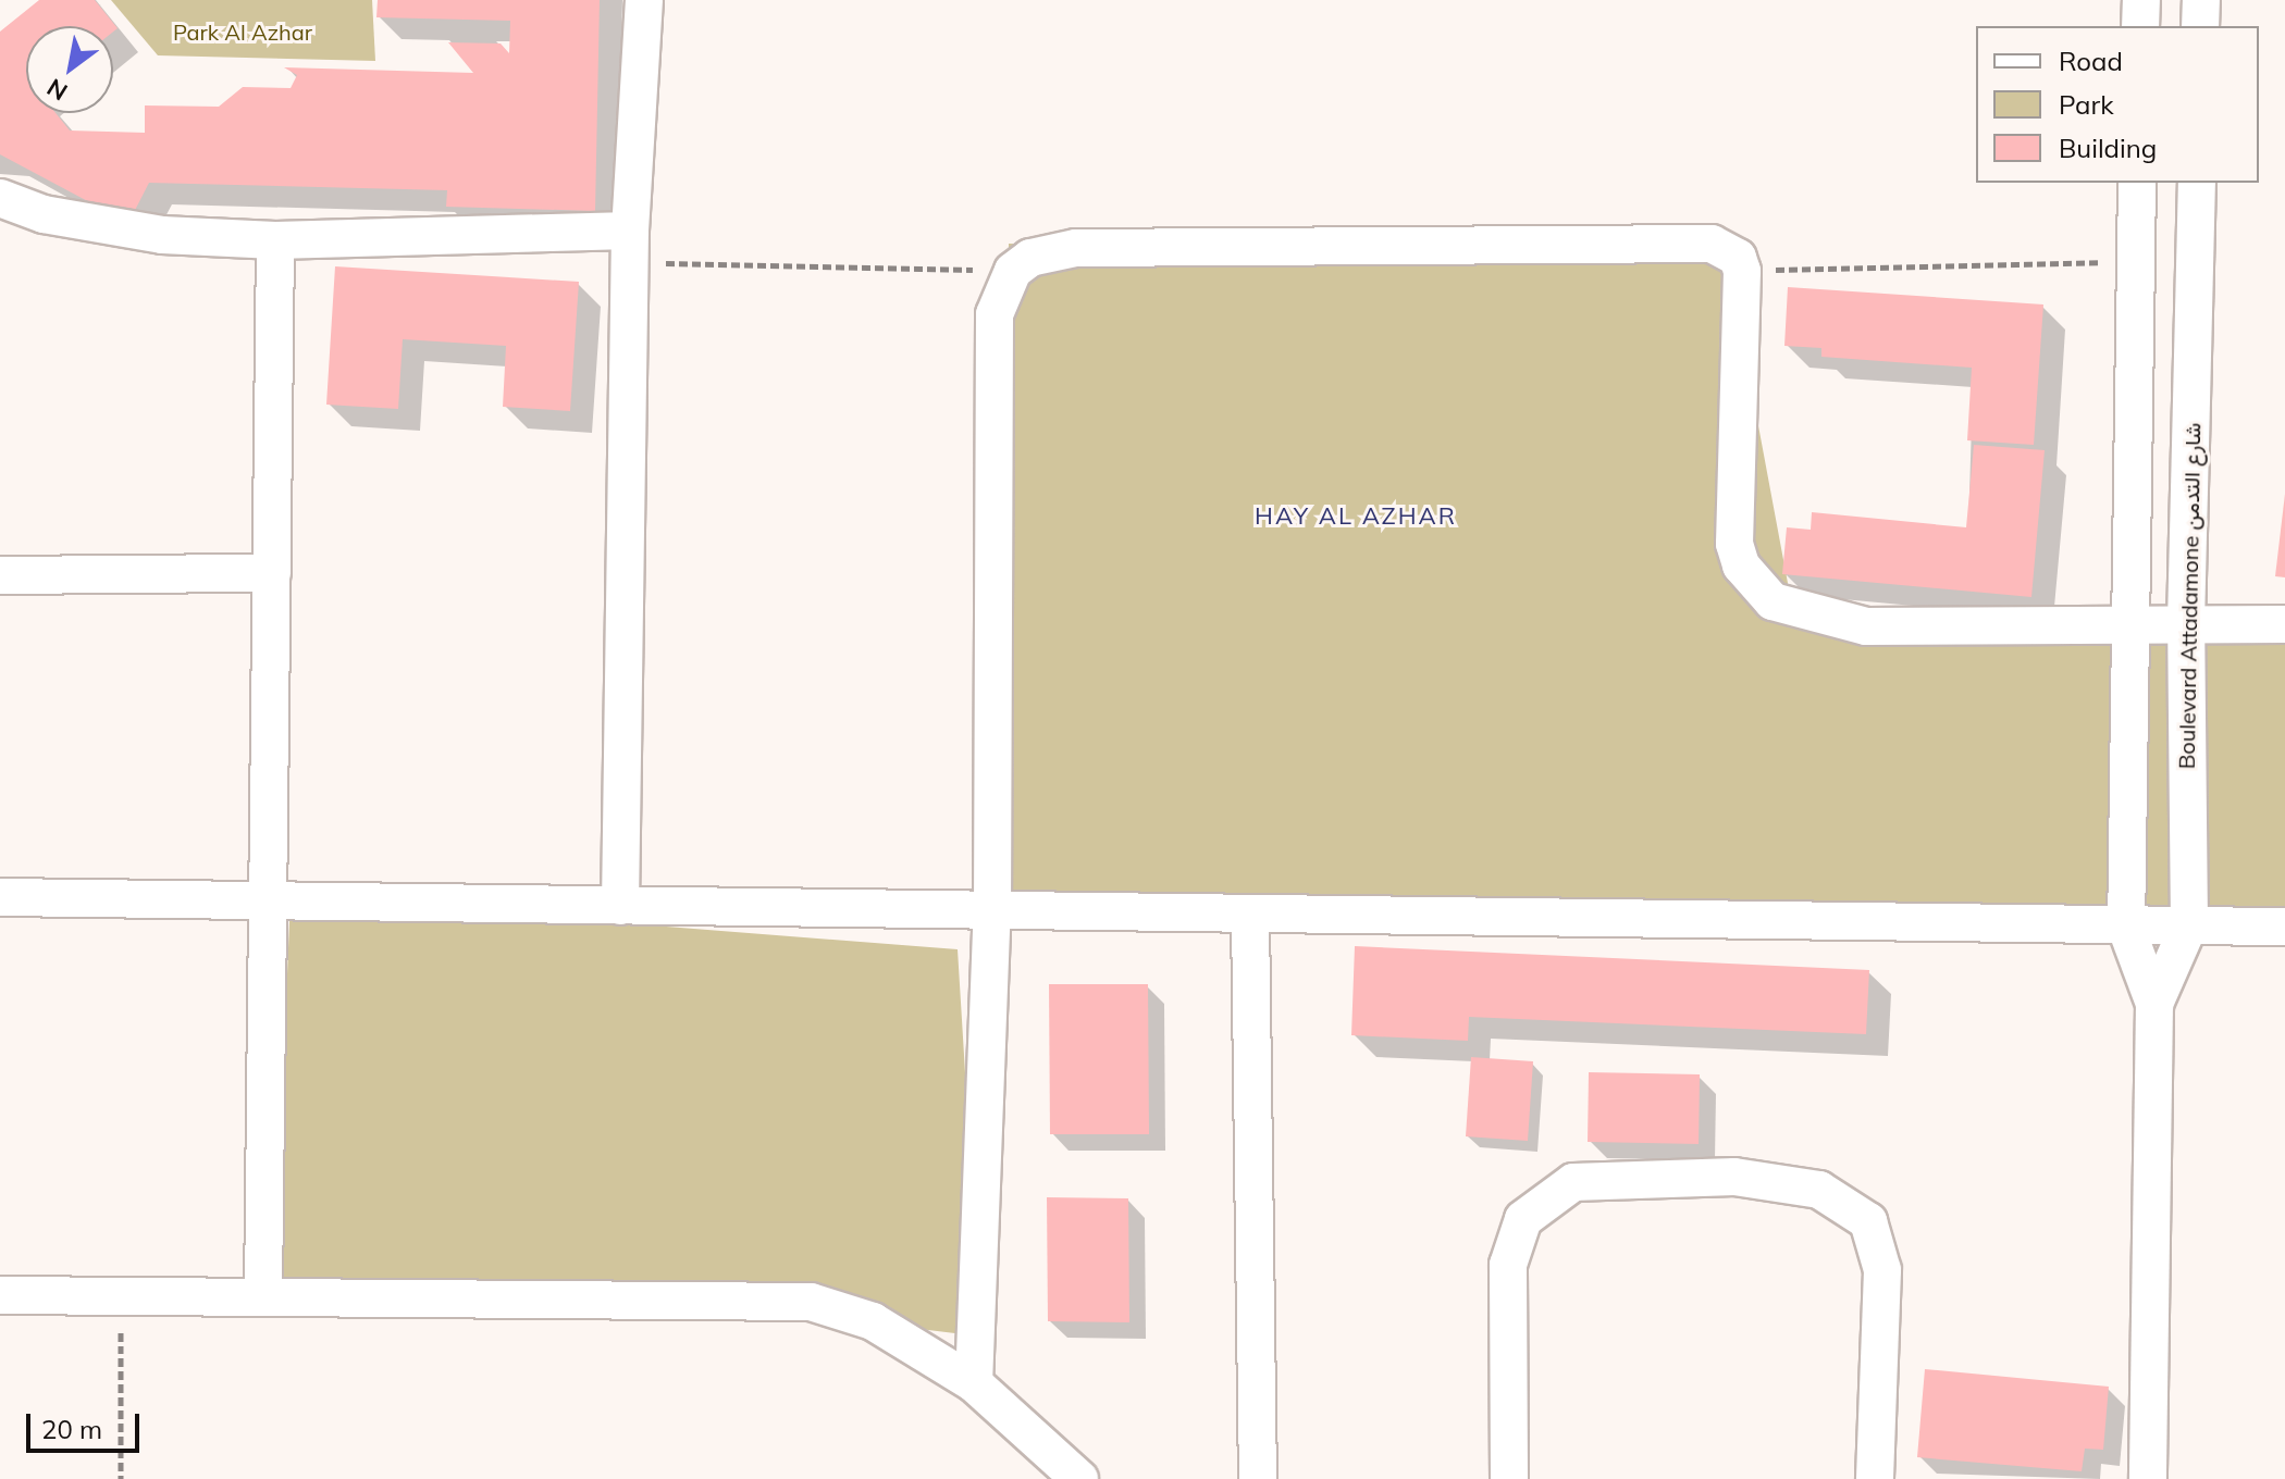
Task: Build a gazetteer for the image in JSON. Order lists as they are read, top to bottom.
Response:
{
  "streets": {
    "street": ["Boulevard Attadamone شارع التدمن"]
  },
  "districts": ["HAY AL AZHAR"],
  "parks": ["Park Al Azhar"],
  "legend": ["Road", "Park", "Building"],
  "scale_bar": "20 m",
  "north": "bottom left"
}
